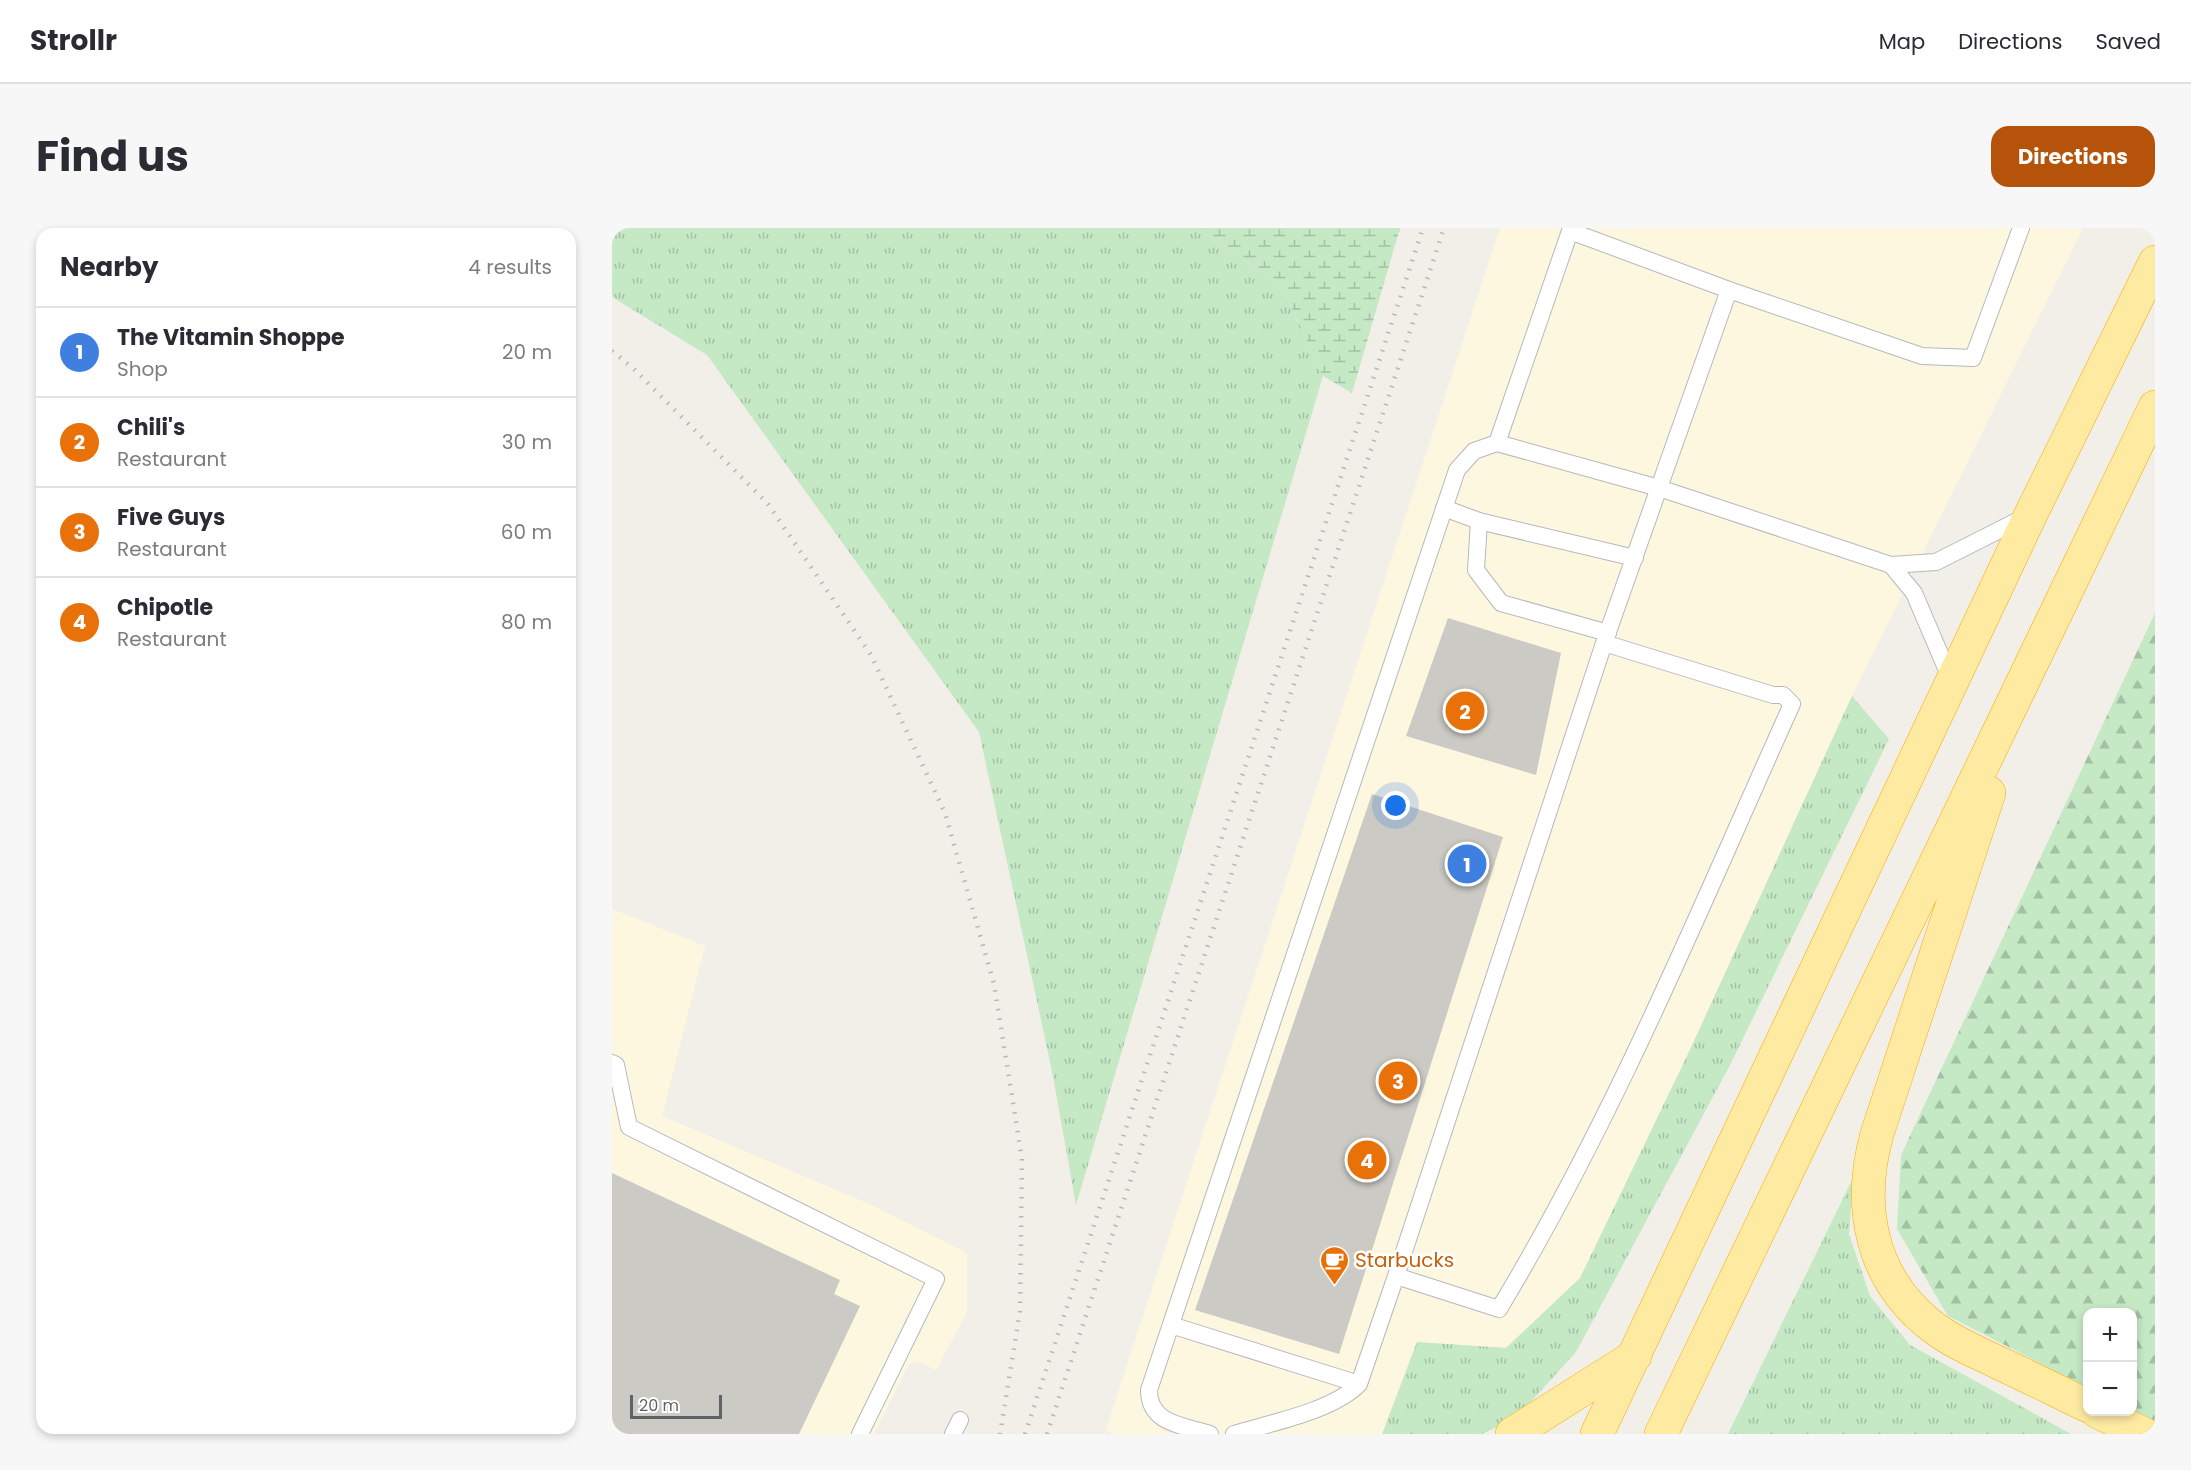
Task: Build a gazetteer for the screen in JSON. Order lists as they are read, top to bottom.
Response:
{
  "places": {
    "cafe": ["Starbucks"]
  },
  "scale_bar": "20 m",
  "page": {
    "header": "Strollr",
    "nav": ["Map", "Directions", "Saved"],
    "title": "Find us",
    "buttons": "Directions",
    "heading": ["Nearby", "4 results"],
    "list": [
      {
        "mark": "1",
        "name": "The Vitamin Shoppe",
        "note": "Shop",
        "value": "20 m"
      },
      {
        "mark": "2",
        "name": "Chili's",
        "note": "Restaurant",
        "value": "30 m"
      },
      {
        "mark": "3",
        "name": "Five Guys",
        "note": "Restaurant",
        "value": "60 m"
      },
      {
        "mark": "4",
        "name": "Chipotle",
        "note": "Restaurant",
        "value": "80 m"
      }
    ],
    "pins": [
      "2",
      "1",
      "3",
      "4"
    ],
    "map_buttons": ["+", "−"],
    "scale": "20 m"
  }
}
